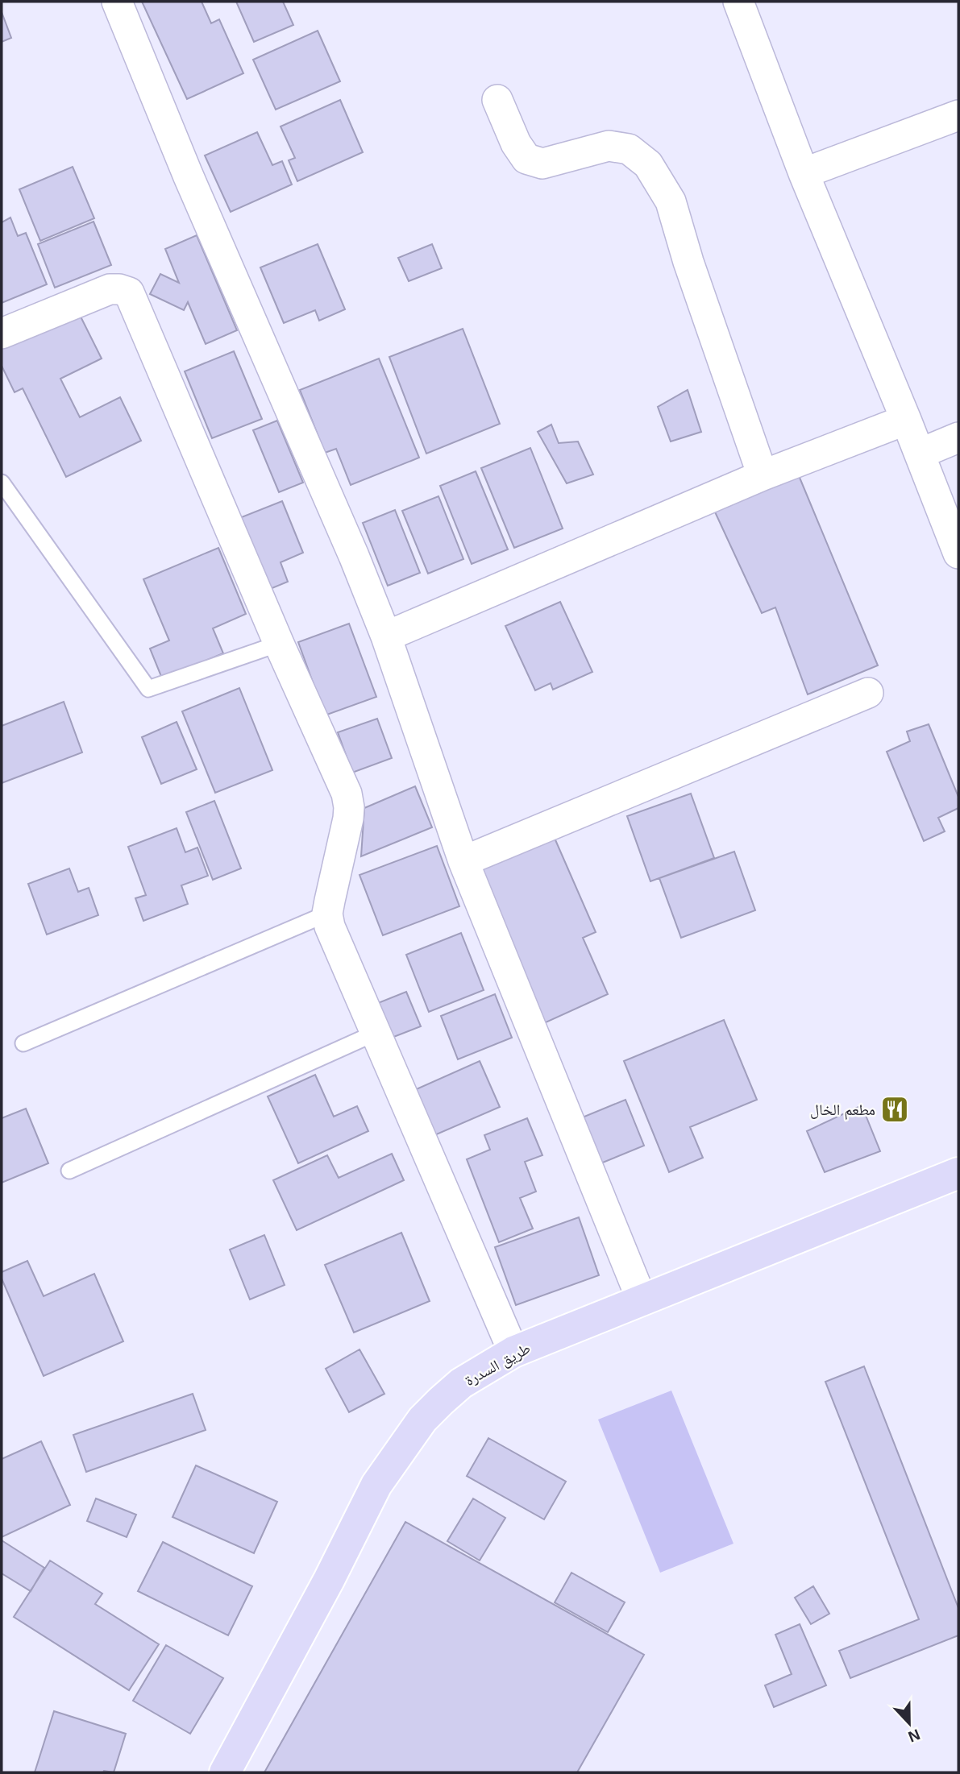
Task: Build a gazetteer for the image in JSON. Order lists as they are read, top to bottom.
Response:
{
  "streets": {
    "main road": ["طريق السدرة"]
  },
  "places": {
    "restaurant": ["مطعم الخال"]
  },
  "north": "bottom"
}
